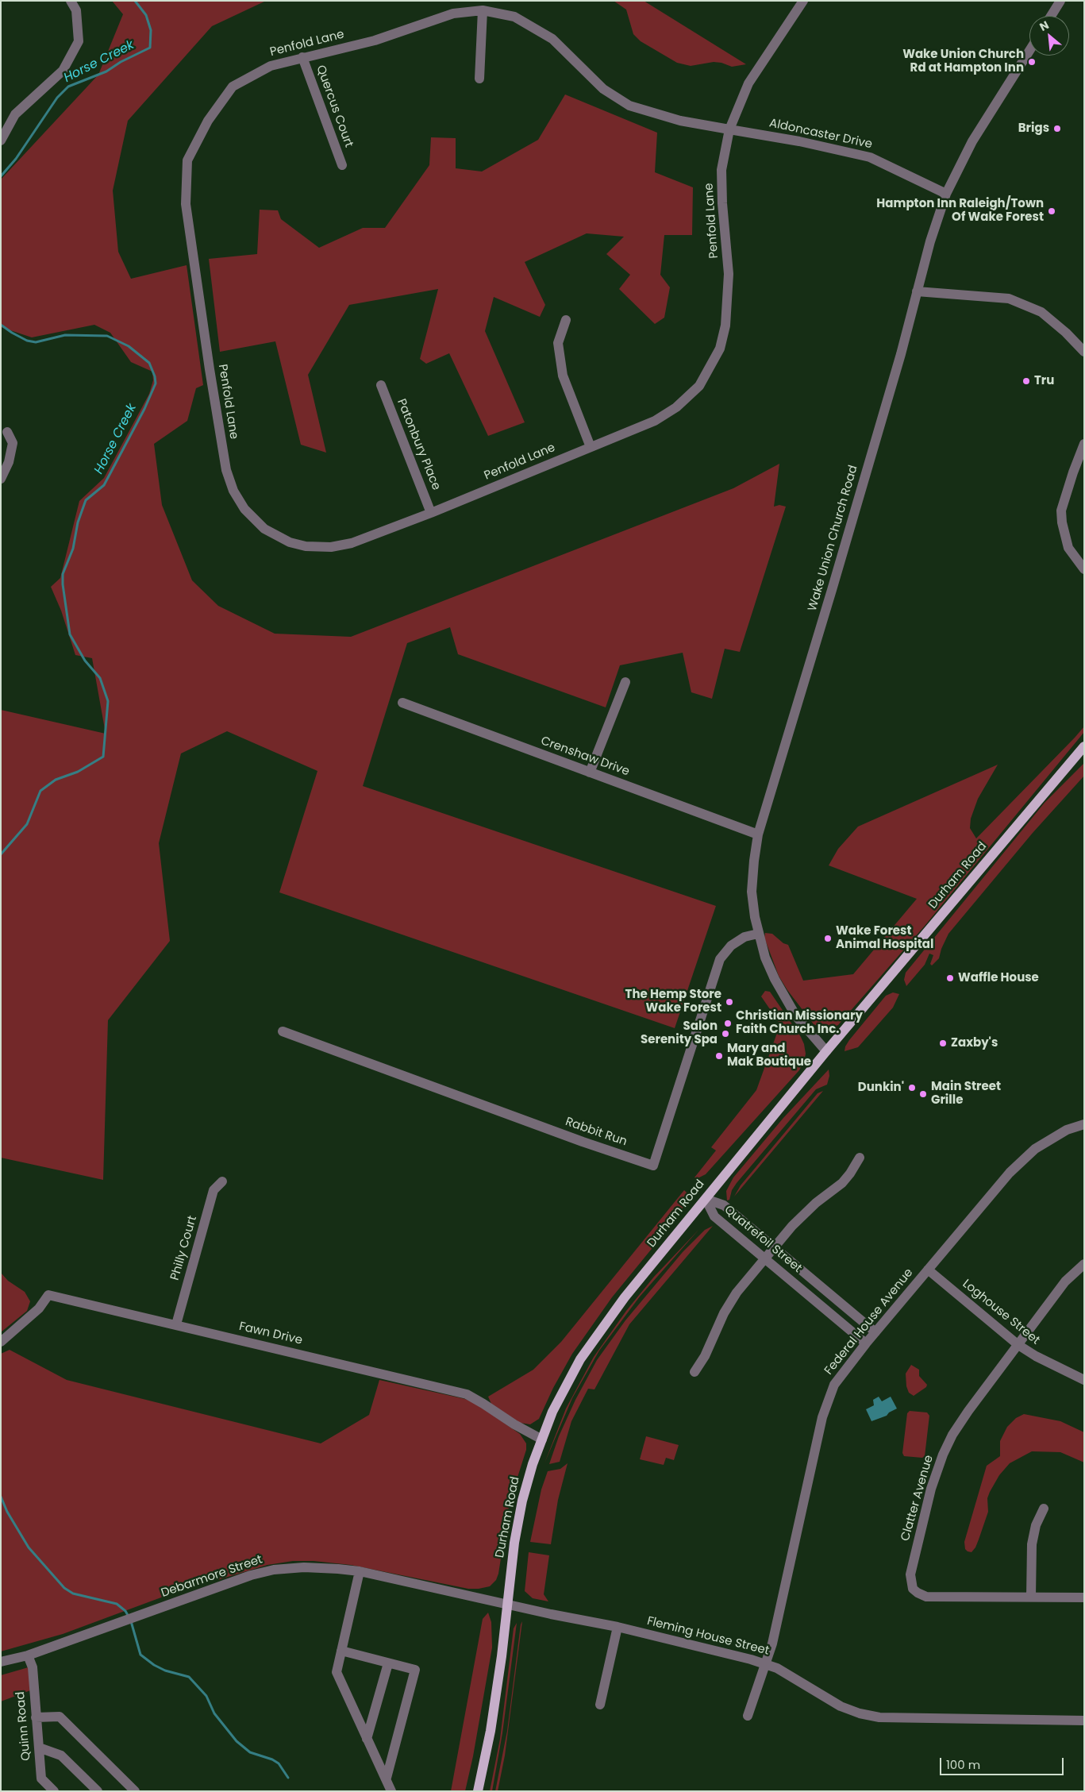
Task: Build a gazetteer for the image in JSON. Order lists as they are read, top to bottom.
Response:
{
  "streets": {
    "main road": ["Durham Road"],
    "street": [
      "Penfold Lane",
      "Quercus Court",
      "Aldoncaster Drive",
      "Patonbury Place",
      "Wake Union Church Road",
      "Crenshaw Drive",
      "Rabbit Run",
      "Quatrefoil Street",
      "Philly Court",
      "Loghouse Street",
      "Federal House Avenue",
      "Fawn Drive",
      "Clatter Avenue",
      "Debarmore Street",
      "Fleming House Street",
      "Quinn Road"
    ]
  },
  "crossings": [
    ["Penfold Lane", "Quercus Court"],
    ["Penfold Lane", "Aldoncaster Drive"],
    ["Penfold Lane", "Patonbury Place"],
    ["Aldoncaster Drive", "Wake Union Church Road"],
    ["Wake Union Church Road", "Crenshaw Drive"],
    ["Wake Union Church Road", "Durham Road"],
    ["Wake Union Church Road", "Rabbit Run"],
    ["Durham Road", "Quatrefoil Street"],
    ["Durham Road", "Fawn Drive"],
    ["Durham Road", "Debarmore Street"],
    ["Durham Road", "Fleming House Street"],
    ["Quatrefoil Street", "Federal House Avenue"],
    ["Philly Court", "Fawn Drive"],
    ["Loghouse Street", "Federal House Avenue"],
    ["Loghouse Street", "Clatter Avenue"],
    ["Federal House Avenue", "Fleming House Street"],
    ["Debarmore Street", "Fleming House Street"],
    ["Debarmore Street", "Quinn Road"]
  ],
  "water": ["Horse Creek"],
  "places": [
    "Wake Union Church Rd at Hampton Inn",
    "Brigs",
    "Hampton Inn Raleigh/Town Of Wake Forest",
    "Tru",
    "Wake Forest Animal Hospital",
    "Waffle House",
    "The Hemp Store Wake Forest",
    "Christian Missionary Faith Church Inc.",
    "Salon Serenity Spa",
    "Zaxby's",
    "Mary and Mak Boutique",
    "Dunkin'",
    "Main Street Grille"
  ],
  "scale_bar": "100 m",
  "north": "top left"
}
